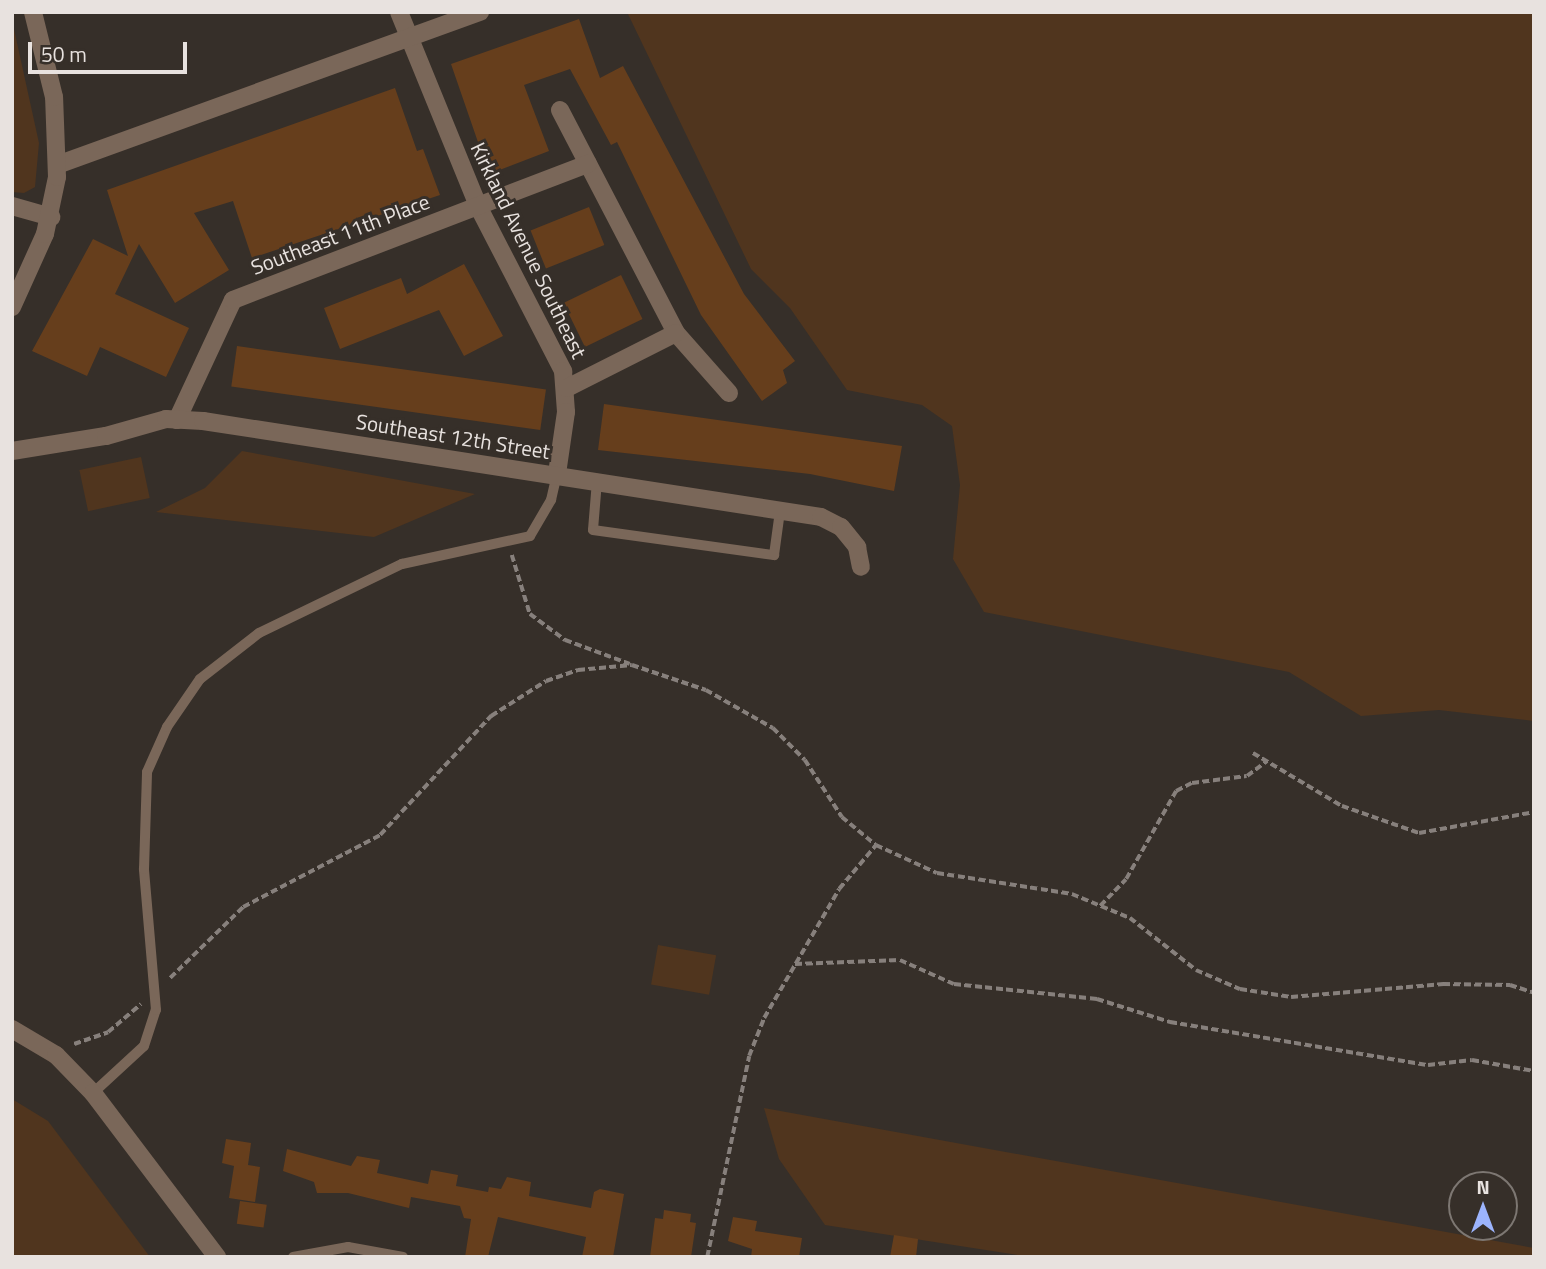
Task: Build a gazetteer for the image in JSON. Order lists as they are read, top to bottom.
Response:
{
  "streets": {
    "street": ["Southeast 11th Place", "Kirkland Avenue Southeast", "Southeast 12th Street"]
  },
  "crossings": [
    ["Southeast 11th Place", "Kirkland Avenue Southeast"],
    ["Southeast 11th Place", "Southeast 12th Street"],
    ["Kirkland Avenue Southeast", "Southeast 12th Street"]
  ],
  "scale_bar": "50 m",
  "north": "top"
}
